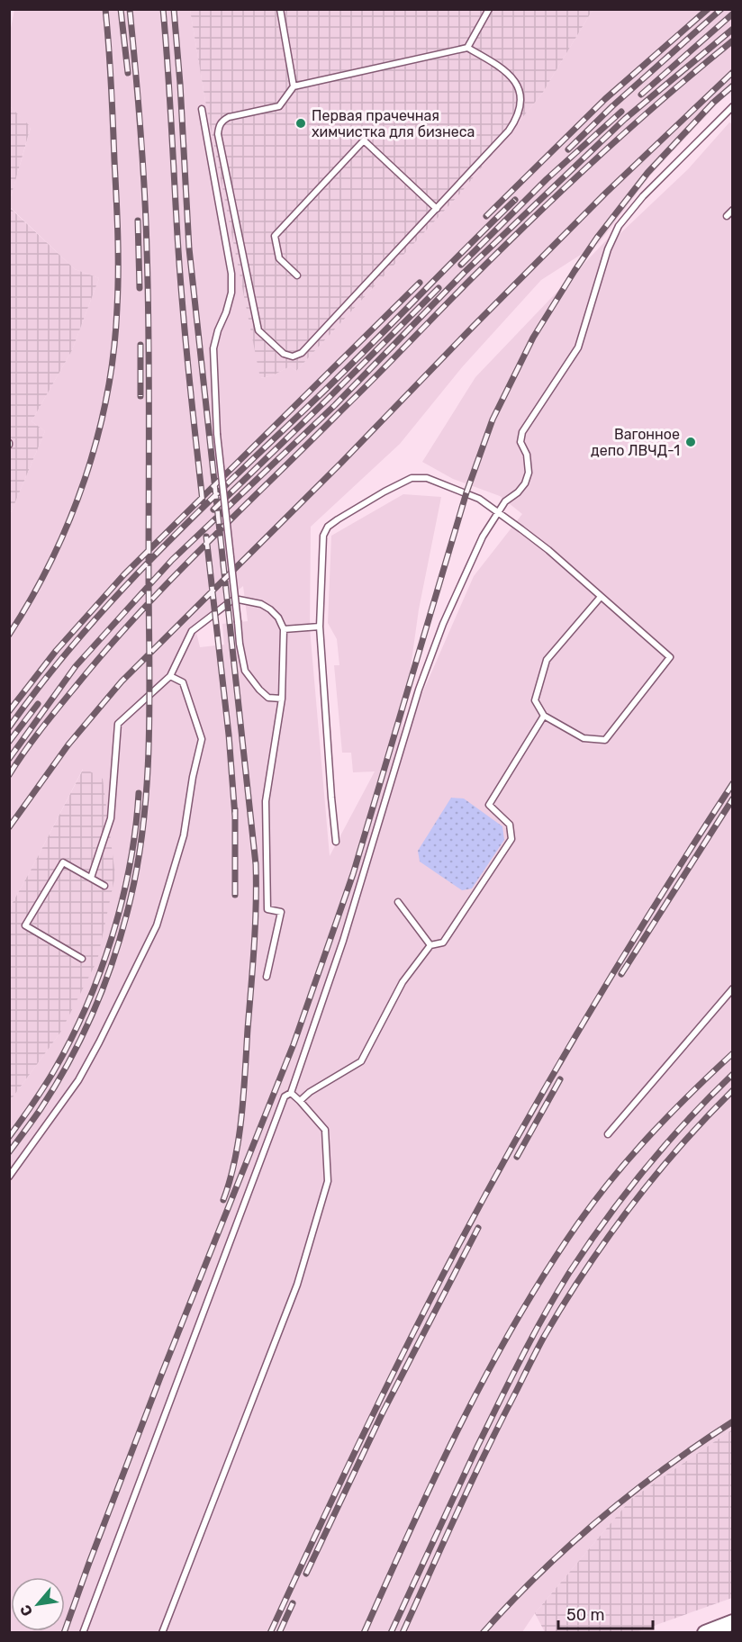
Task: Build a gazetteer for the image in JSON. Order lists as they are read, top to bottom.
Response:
{
  "places": ["Первая прачечная химчистка для бизнеса", "Вагонное депо ЛВЧД-1"],
  "scale_bar": "50 m",
  "north": "bottom left"
}
